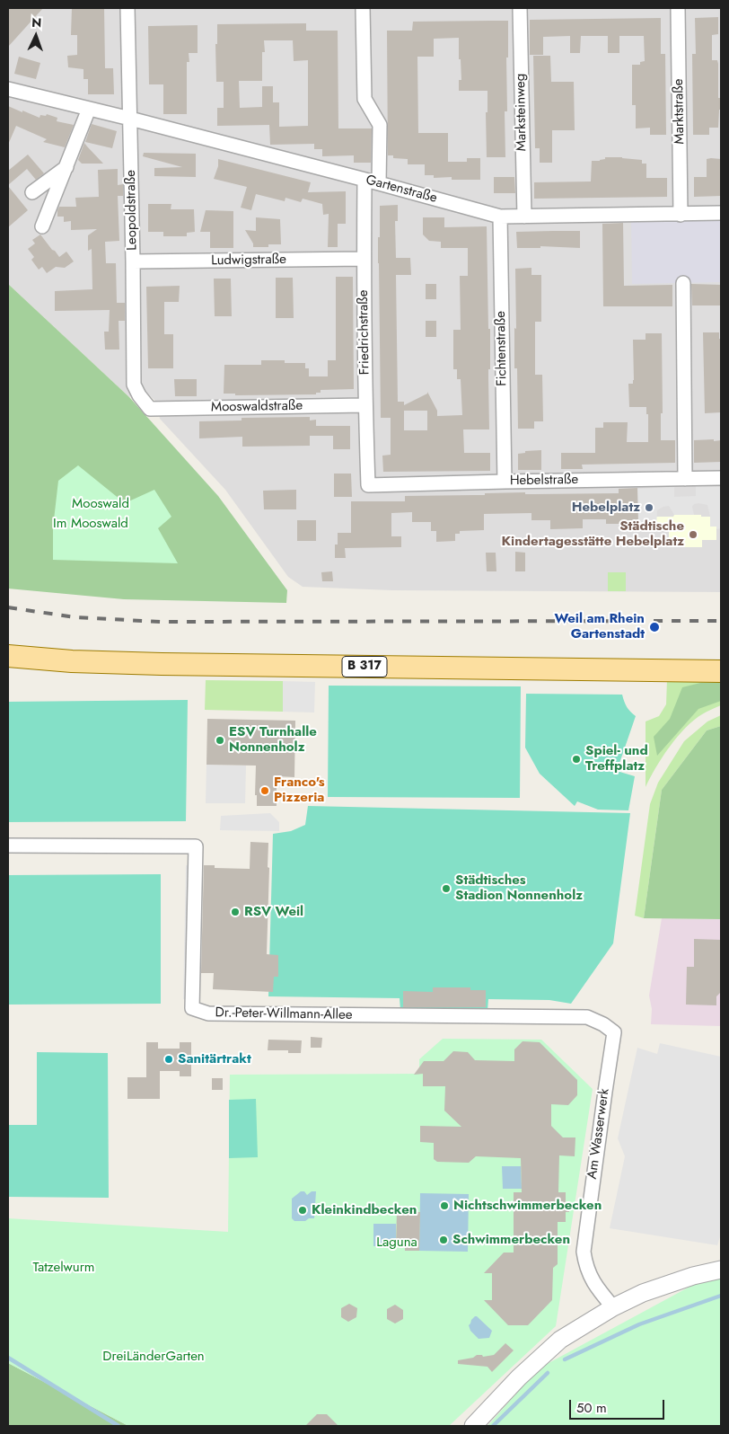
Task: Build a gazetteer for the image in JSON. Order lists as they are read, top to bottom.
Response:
{
  "streets": {
    "main road": ["B 317"],
    "street": [
      "Marktstraße",
      "Marksteinweg",
      "Gartenstraße",
      "Leopoldstraße",
      "Ludwigstraße",
      "Friedrichstraße",
      "Fichtenstraße",
      "Mooswaldstraße",
      "Hebelstraße",
      "Dr.-Peter-Willmann-Allee",
      "Am Wasserwerk"
    ]
  },
  "crossings": [
    ["Marktstraße", "Gartenstraße"],
    ["Marksteinweg", "Gartenstraße"],
    ["Gartenstraße", "Leopoldstraße"],
    ["Gartenstraße", "Friedrichstraße"],
    ["Gartenstraße", "Fichtenstraße"],
    ["Leopoldstraße", "Ludwigstraße"],
    ["Leopoldstraße", "Mooswaldstraße"],
    ["Ludwigstraße", "Friedrichstraße"],
    ["Friedrichstraße", "Mooswaldstraße"],
    ["Friedrichstraße", "Hebelstraße"],
    ["Fichtenstraße", "Hebelstraße"],
    ["Dr.-Peter-Willmann-Allee", "Am Wasserwerk"]
  ],
  "parks": [
    "Mooswald",
    "Im Mooswald",
    "Laguna",
    "Tatzelwurm",
    "DreiLänderGarten"
  ],
  "places": [
    "Hebelplatz",
    "Städtische Kindertagesstätte Hebelplatz",
    "Weil am Rhein Gartenstadt",
    "ESV Turnhalle Nonnenholz",
    "Spiel- und Treffplatz",
    "Franco's Pizzeria",
    "Städtisches Stadion Nonnenholz",
    "RSV Weil",
    "Sanitärtrakt",
    "Nichtschwimmerbecken",
    "Kleinkindbecken",
    "Schwimmerbecken"
  ],
  "scale_bar": "50 m",
  "north": "top"
}
